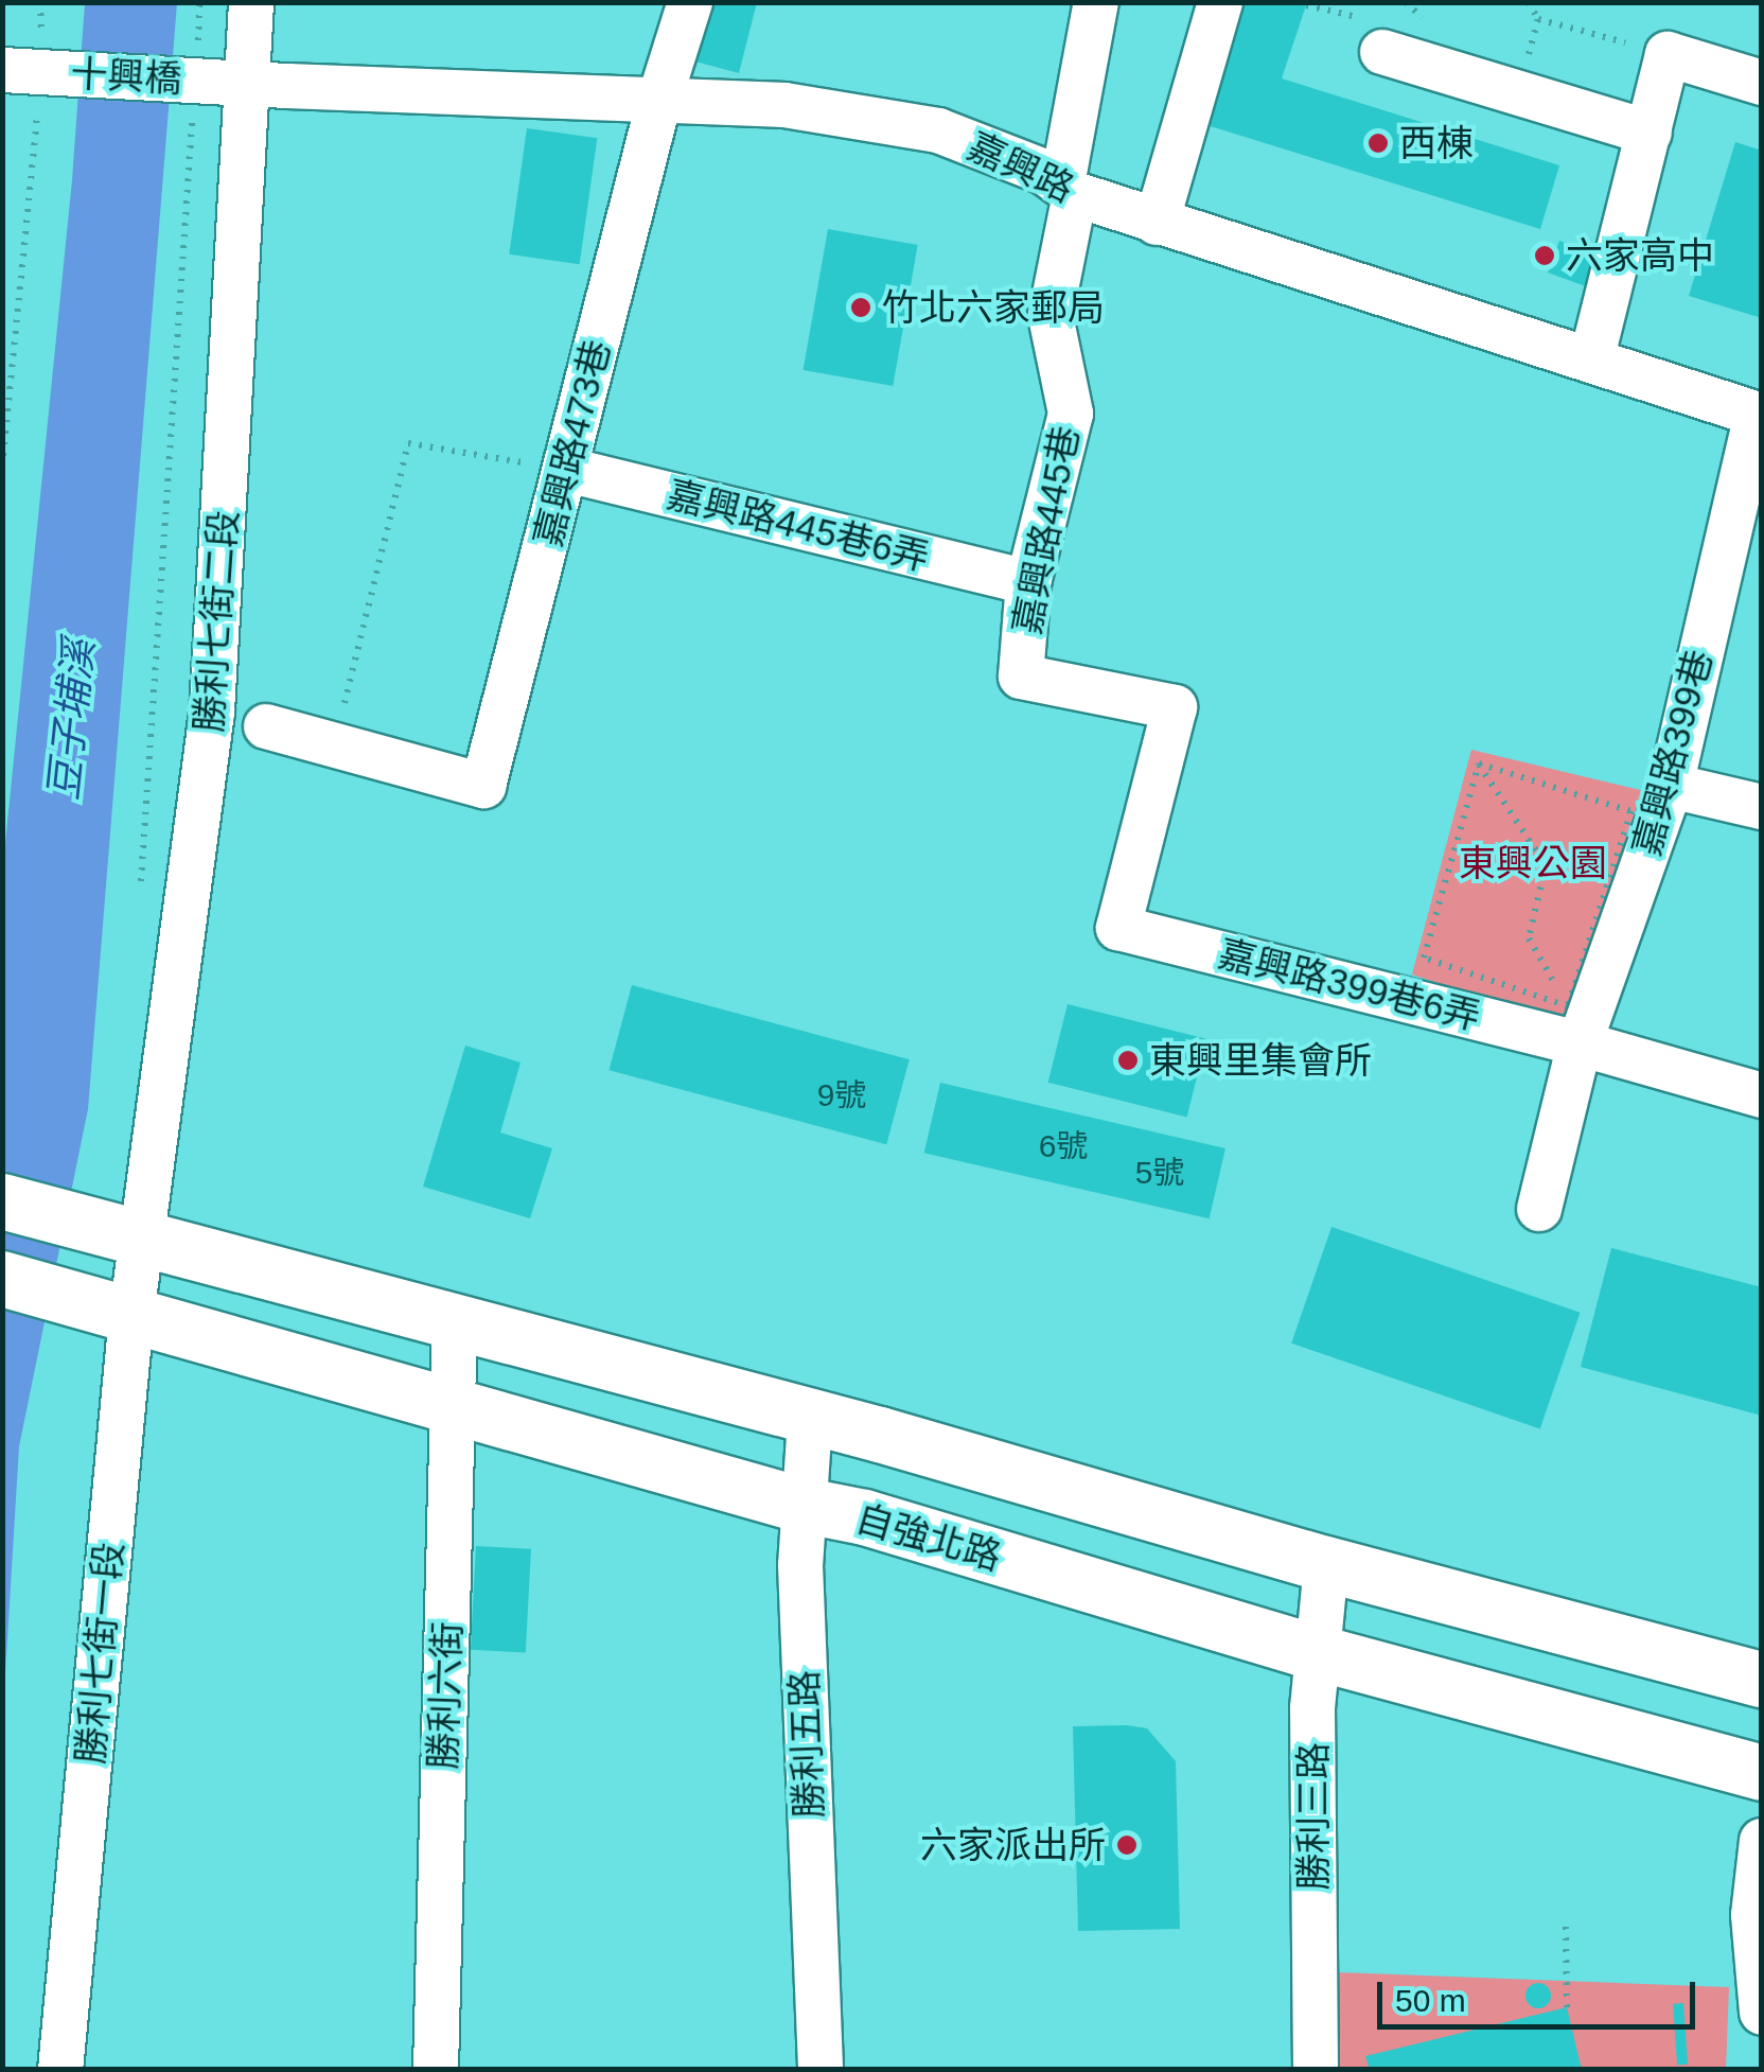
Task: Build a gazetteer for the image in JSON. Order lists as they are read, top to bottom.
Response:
{
  "streets": {
    "main road": ["自強北路"],
    "street": [
      "十興橋",
      "嘉興路",
      "嘉興路473巷",
      "嘉興路445巷6弄",
      "嘉興路445巷",
      "勝利七街二段",
      "嘉興路399巷",
      "嘉興路399巷6弄",
      "勝利七街一段",
      "勝利六街",
      "勝利五路",
      "勝利三路"
    ]
  },
  "crossings": [
    ["十興橋", "嘉興路"],
    ["十興橋", "勝利七街二段"],
    ["嘉興路", "嘉興路473巷"],
    ["嘉興路", "嘉興路445巷"],
    ["嘉興路", "勝利七街二段"],
    ["嘉興路", "嘉興路399巷"],
    ["嘉興路473巷", "嘉興路445巷6弄"],
    ["嘉興路445巷6弄", "嘉興路445巷"],
    ["嘉興路445巷", "嘉興路399巷6弄"],
    ["勝利七街二段", "勝利七街一段"],
    ["嘉興路399巷", "嘉興路399巷6弄"],
    ["自強北路", "勝利七街一段"],
    ["自強北路", "勝利六街"],
    ["自強北路", "勝利五路"],
    ["自強北路", "勝利三路"]
  ],
  "water": ["豆子埔溪"],
  "parks": ["東興公園"],
  "places": [
    "西棟",
    "六家高中",
    "竹北六家郵局",
    "東興里集會所",
    "六家派出所"
  ],
  "house_numbers": ["9號", "6號", "5號"],
  "scale_bar": "50 m"
}
